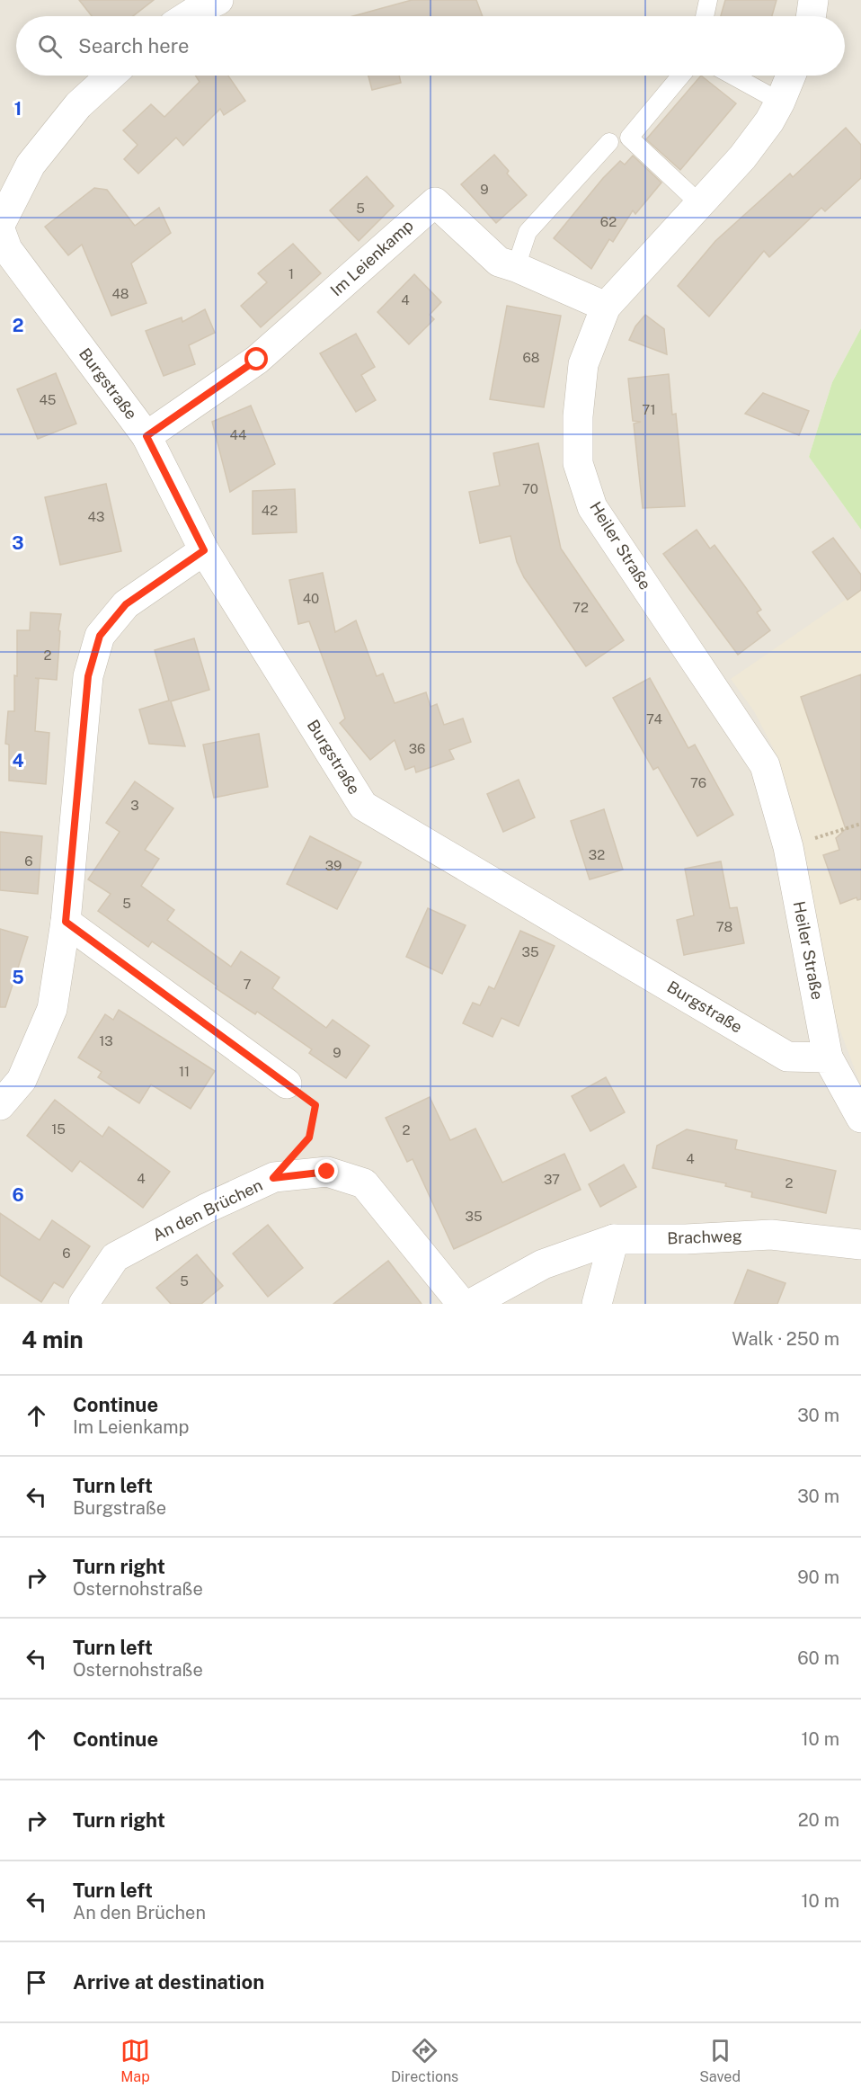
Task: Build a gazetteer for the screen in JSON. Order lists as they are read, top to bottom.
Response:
{
  "streets": {
    "street": [
      "Im Leienkamp",
      "Burgstraße",
      "Heiler Straße",
      "An den Brüchen",
      "Brachweg"
    ]
  },
  "crossings": [
    ["Im Leienkamp", "Burgstraße"],
    ["Im Leienkamp", "Heiler Straße"],
    ["Burgstraße", "Heiler Straße"]
  ],
  "house_numbers": [
    "9",
    "5",
    "62",
    "1",
    "48",
    "4",
    "68",
    "45",
    "71",
    "44",
    "70",
    "42",
    "43",
    "40",
    "72",
    "2",
    "74",
    "36",
    "76",
    "3",
    "32",
    "6",
    "39",
    "5",
    "78",
    "35",
    "7",
    "13",
    "9",
    "11",
    "15",
    "2",
    "4",
    "4",
    "37",
    "2",
    "35",
    "6",
    "5"
  ],
  "page": {
    "search": "Search here",
    "heading": ["4 min", "Walk · 250 m"],
    "list": [
      ["Continue", "Im Leienkamp", "30 m"],
      ["Turn left", "Burgstraße", "30 m"],
      ["Turn right", "Osternohstraße", "90 m"],
      ["Turn left", "Osternohstraße", "60 m"],
      ["Continue", "10 m"],
      ["Turn right", "20 m"],
      ["Turn left", "An den Brüchen", "10 m"],
      "Arrive at destination"
    ],
    "nav": ["Map", "Directions", "Saved"]
  },
  "grid": {
    "rows": [
      "1",
      "2",
      "3",
      "4",
      "5",
      "6"
    ]
  }
}
